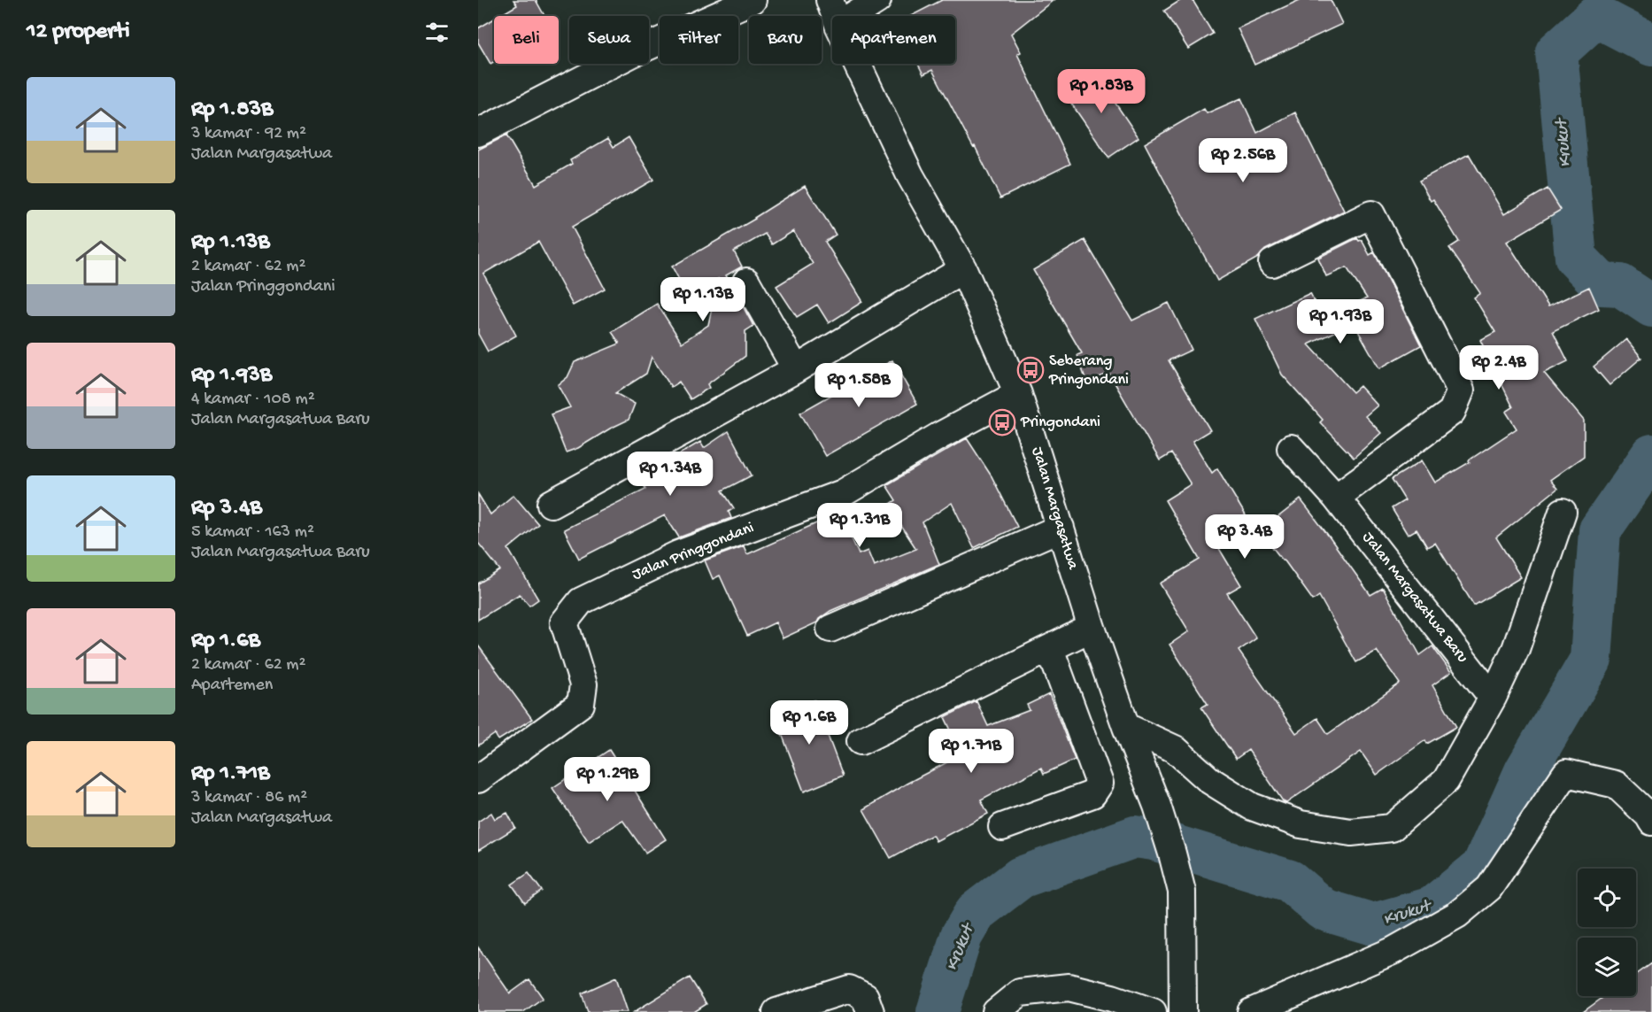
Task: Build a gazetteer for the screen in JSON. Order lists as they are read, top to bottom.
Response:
{
  "streets": {
    "street": ["Jalan Margasatwa", "Jalan Pringgondani", "Jalan Margasatwa Baru"]
  },
  "crossings": [
    ["Jalan Margasatwa", "Jalan Pringgondani"]
  ],
  "water": ["Krukut"],
  "places": {
    "bus stop": ["Seberang Pringondani", "Pringondani"]
  },
  "page": {
    "heading": "12 properti",
    "chip": [
      "Beli",
      "Sewa",
      "Filter",
      "Baru",
      "Apartemen"
    ],
    "list": [
      {
        "name": "Rp 1.83B",
        "note": "3 kamar · 92 m² · Jalan Margasatwa"
      },
      {
        "name": "Rp 1.13B",
        "note": "2 kamar · 62 m² · Jalan Pringgondani"
      },
      {
        "name": "Rp 1.93B",
        "note": "4 kamar · 108 m² · Jalan Margasatwa Baru"
      },
      {
        "name": "Rp 3.4B",
        "note": "5 kamar · 163 m² · Jalan Margasatwa Baru"
      },
      {
        "name": "Rp 1.6B",
        "note": "2 kamar · 62 m² · Apartemen"
      },
      {
        "name": "Rp 1.71B",
        "note": "3 kamar · 86 m² · Jalan Margasatwa"
      }
    ],
    "price": [
      "Rp 1.83B",
      "Rp 2.56B",
      "Rp 1.13B",
      "Rp 1.93B",
      "Rp 2.4B",
      "Rp 1.58B",
      "Rp 1.34B",
      "Rp 1.31B",
      "Rp 3.4B",
      "Rp 1.6B",
      "Rp 1.71B",
      "Rp 1.29B"
    ]
  }
}
